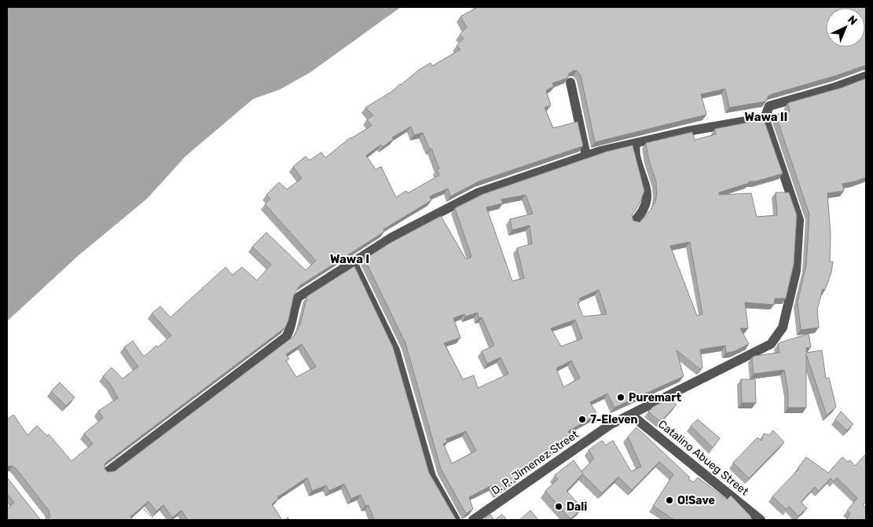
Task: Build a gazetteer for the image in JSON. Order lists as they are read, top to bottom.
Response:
{
  "streets": {
    "street": ["Catalino Abueg Street", "D. P. Jimenez Street"]
  },
  "crossings": [
    ["Catalino Abueg Street", "D. P. Jimenez Street"]
  ],
  "districts": ["Wawa II", "Wawa I"],
  "places": [
    "Puremart",
    "7-Eleven",
    "O!Save",
    "Dali"
  ],
  "north": "top right"
}
